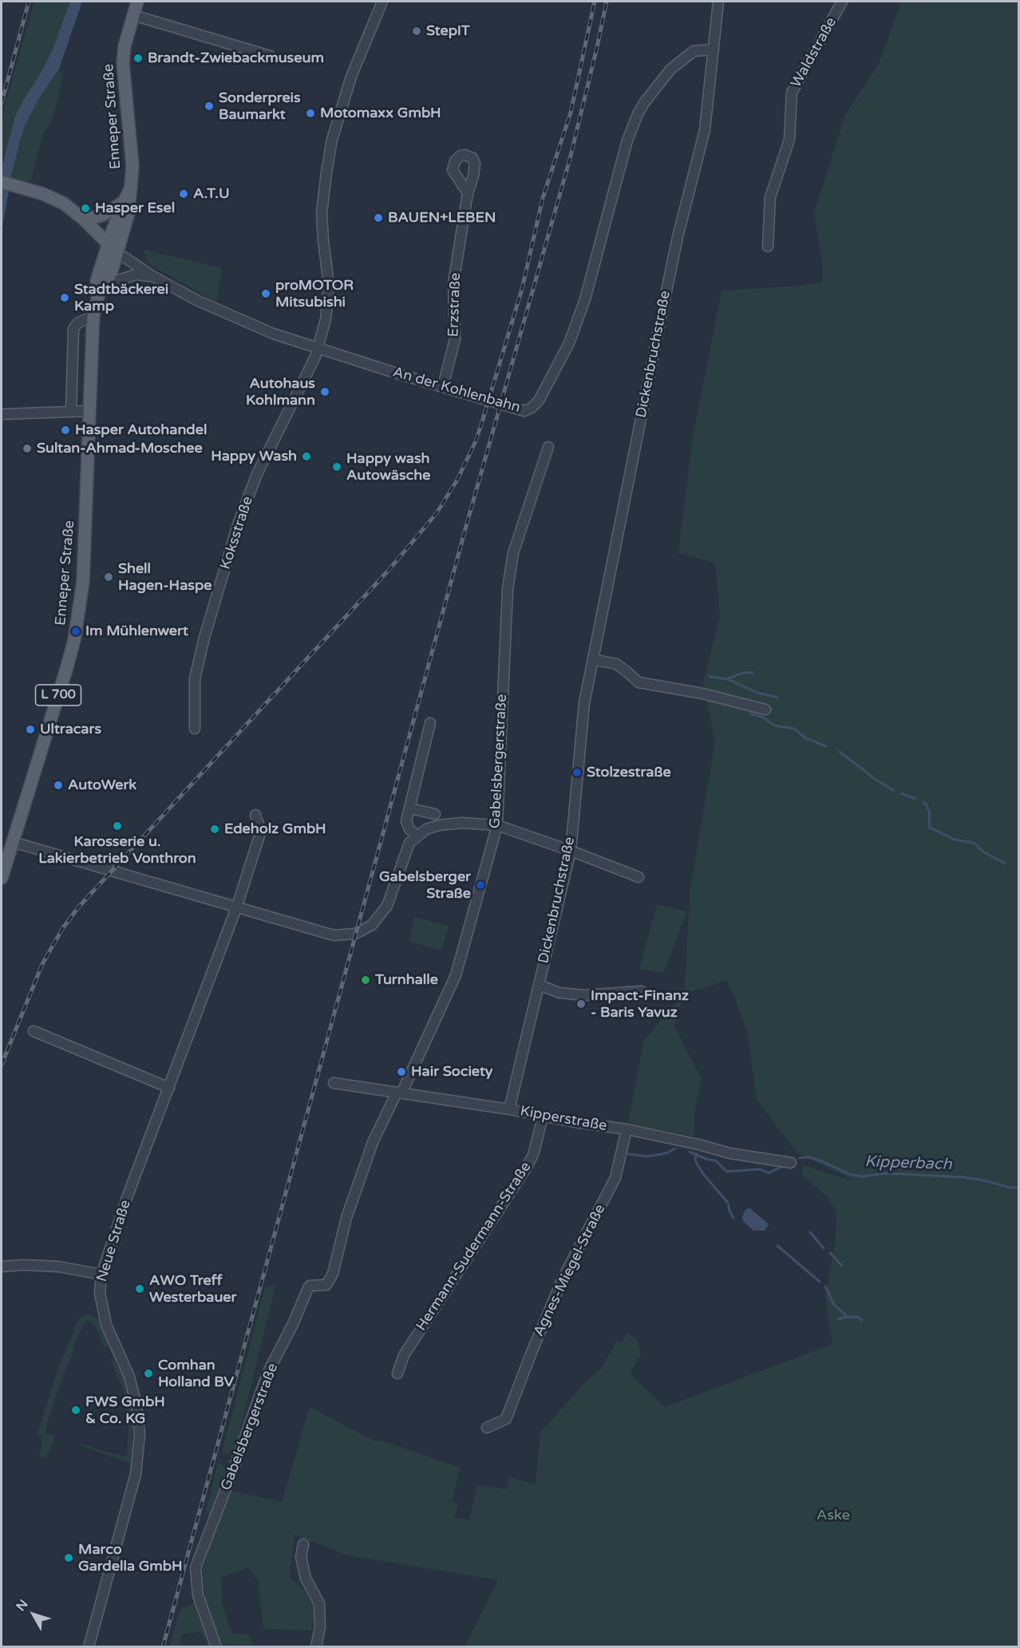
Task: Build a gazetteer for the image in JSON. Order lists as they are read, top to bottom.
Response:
{
  "streets": {
    "main road": ["Enneper Straße", "L 700"],
    "street": [
      "Waldstraße",
      "Erzstraße",
      "Dickenbruchstraße",
      "An der Kohlenbahn",
      "Koksstraße",
      "Gabelsbergerstraße",
      "Kipperstraße",
      "Neue Straße",
      "Hermann-Sudermann-Straße",
      "Agnes-Miegel-Straße"
    ]
  },
  "crossings": [
    ["Enneper Straße", "An der Kohlenbahn"],
    ["Enneper Straße", "L 700"],
    ["Erzstraße", "An der Kohlenbahn"],
    ["Dickenbruchstraße", "An der Kohlenbahn"],
    ["Dickenbruchstraße", "Kipperstraße"],
    ["An der Kohlenbahn", "Koksstraße"],
    ["Gabelsbergerstraße", "Kipperstraße"],
    ["Kipperstraße", "Hermann-Sudermann-Straße"],
    ["Kipperstraße", "Agnes-Miegel-Straße"]
  ],
  "water": ["Kipperbach"],
  "parks": ["Aske"],
  "places": [
    "StepIT",
    "Brandt-Zwiebackmuseum",
    "Sonderpreis Baumarkt",
    "Motomaxx GmbH",
    "A.T.U",
    "Hasper Esel",
    "BAUEN+LEBEN",
    "proMOTOR Mitsubishi",
    "Stadtbäckerei Kamp",
    "Autohaus Kohlmann",
    "Hasper Autohandel",
    "Sultan-Ahmad-Moschee",
    "Happy Wash",
    "Happy wash Autowäsche",
    "Shell Hagen-Haspe",
    "Im Mühlenwert",
    "Ultracars",
    "Stolzestraße",
    "AutoWerk",
    "Karosserie u. Lakierbetrieb Vonthron",
    "Edeholz GmbH",
    "Gabelsberger Straße",
    "Turnhalle",
    "Impact-Finanz - Baris Yavuz",
    "Hair Society",
    "AWO Treff Westerbauer",
    "Comhan Holland BV",
    "FWS GmbH & Co. KG",
    "Marco Gardella GmbH"
  ],
  "north": "top left"
}
